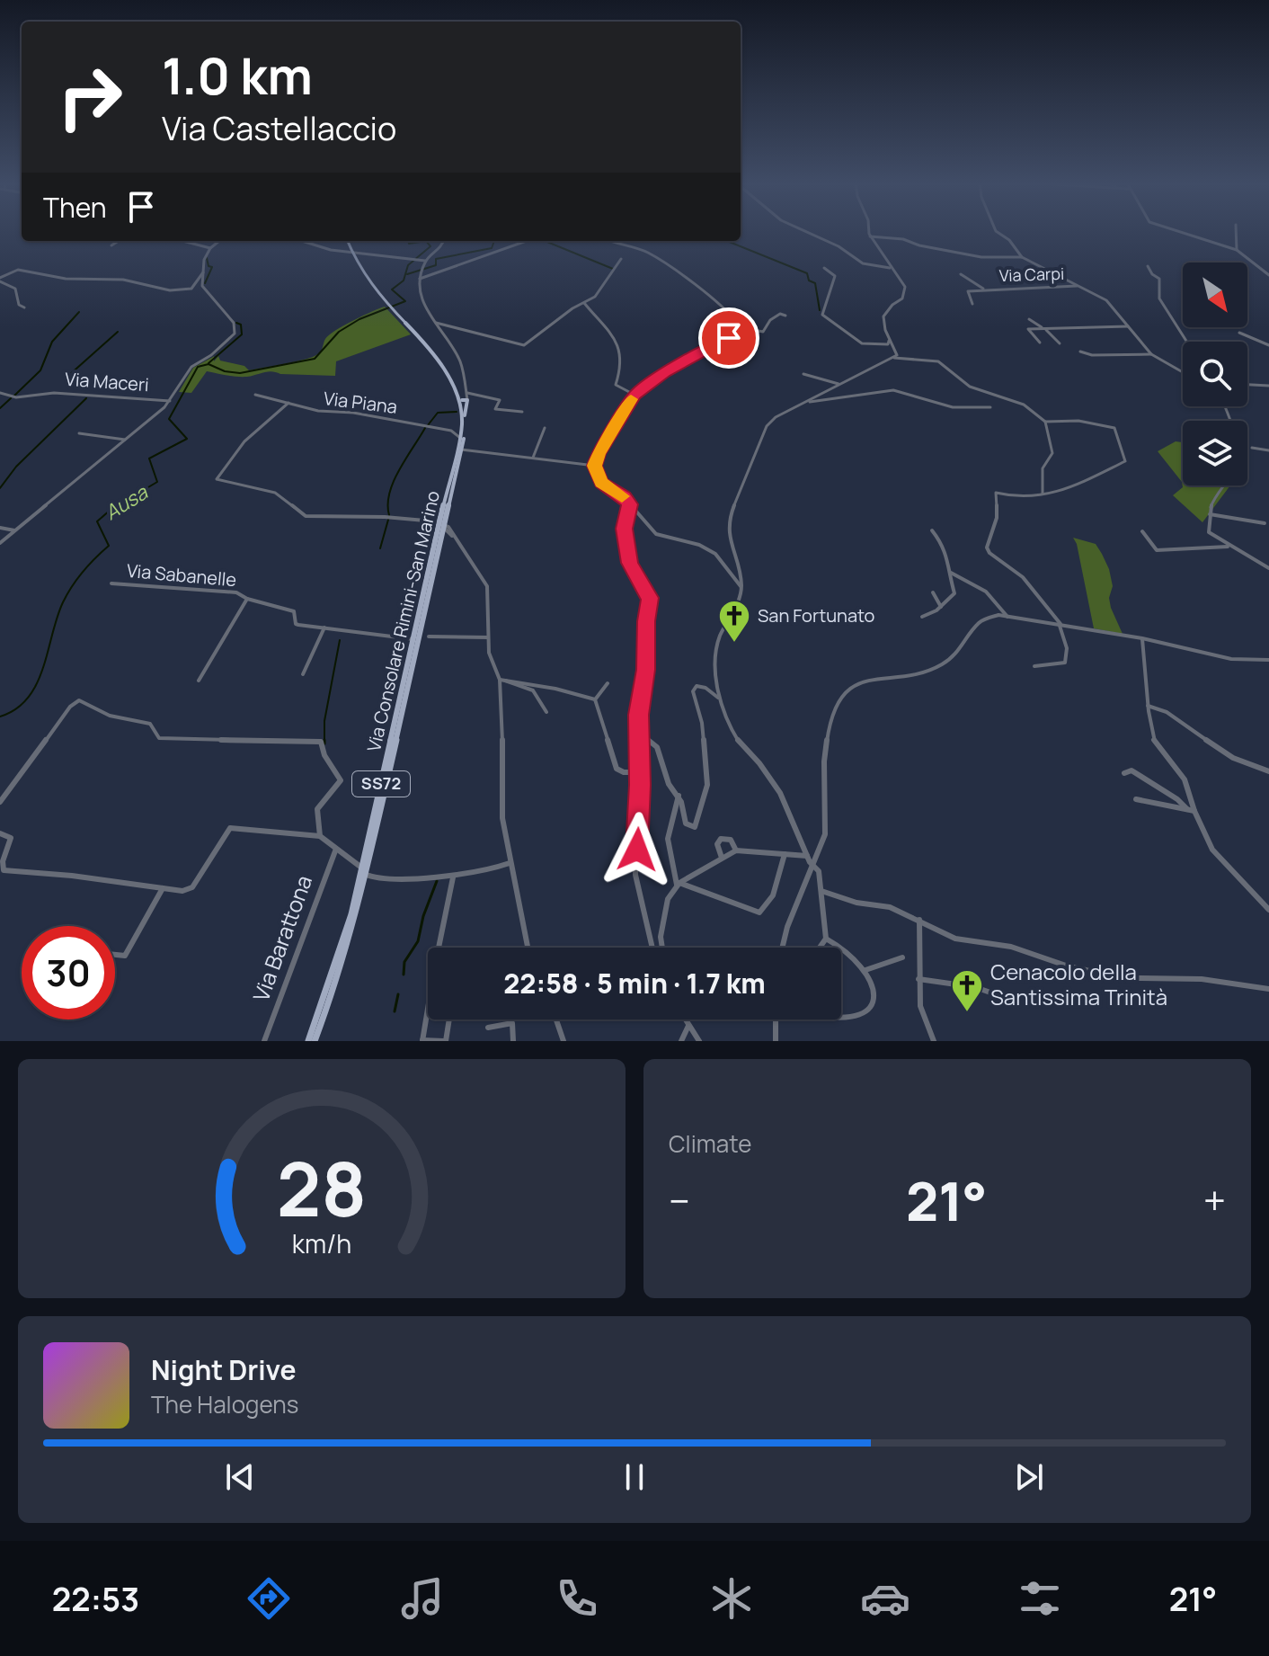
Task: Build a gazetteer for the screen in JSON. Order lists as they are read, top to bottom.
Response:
{
  "streets": {
    "main road": ["Via Consolare Rimini-San Marino", "SS72"],
    "street": [
      "Via Carpi",
      "Via Maceri",
      "Via Piana",
      "Via Sabanelle",
      "Via Barattona"
    ]
  },
  "crossings": [
    ["Via Piana", "Via Consolare Rimini-San Marino"],
    ["Via Sabanelle", "Via Consolare Rimini-San Marino"]
  ],
  "water": ["Ausa"],
  "places": {
    "church": ["San Fortunato", "Cenacolo della Santissima Trinità"]
  },
  "north": "bottom right",
  "page": {
    "turn": ["1.0 km", "Via Castellaccio"],
    "then": "Then",
    "limit": "30",
    "trip": "22:58 · 5 min · 1.7 km",
    "tile": "Climate",
    "heat": ["−", "21°", "+"],
    "song": ["Night Drive", "The Halogens"],
    "tabs": ["22:53", "21°"],
    "gauge": ["28", "km/h"]
  }
}
